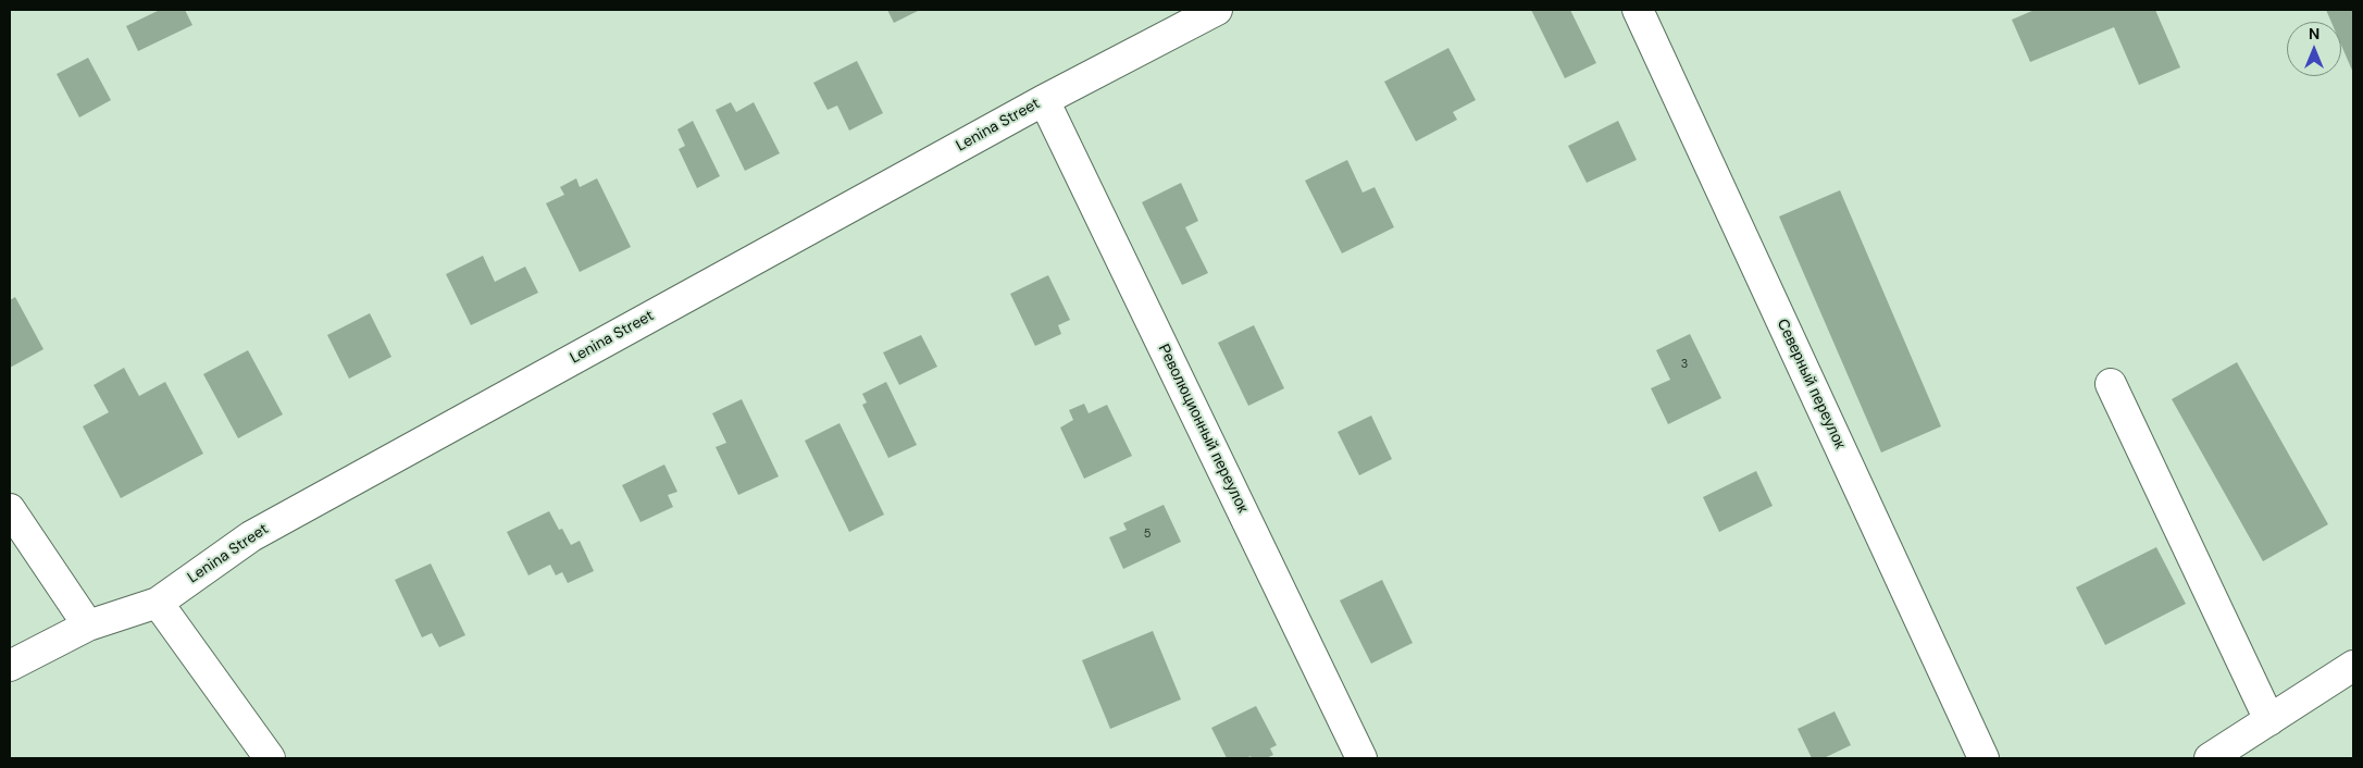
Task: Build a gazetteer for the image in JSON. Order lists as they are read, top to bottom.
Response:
{
  "streets": {
    "street": ["Lenina Street", "Северный переулок", "Революционный переулок"]
  },
  "crossings": [
    ["Lenina Street", "Революционный переулок"]
  ],
  "house_numbers": ["3", "5"],
  "north": "top"
}
